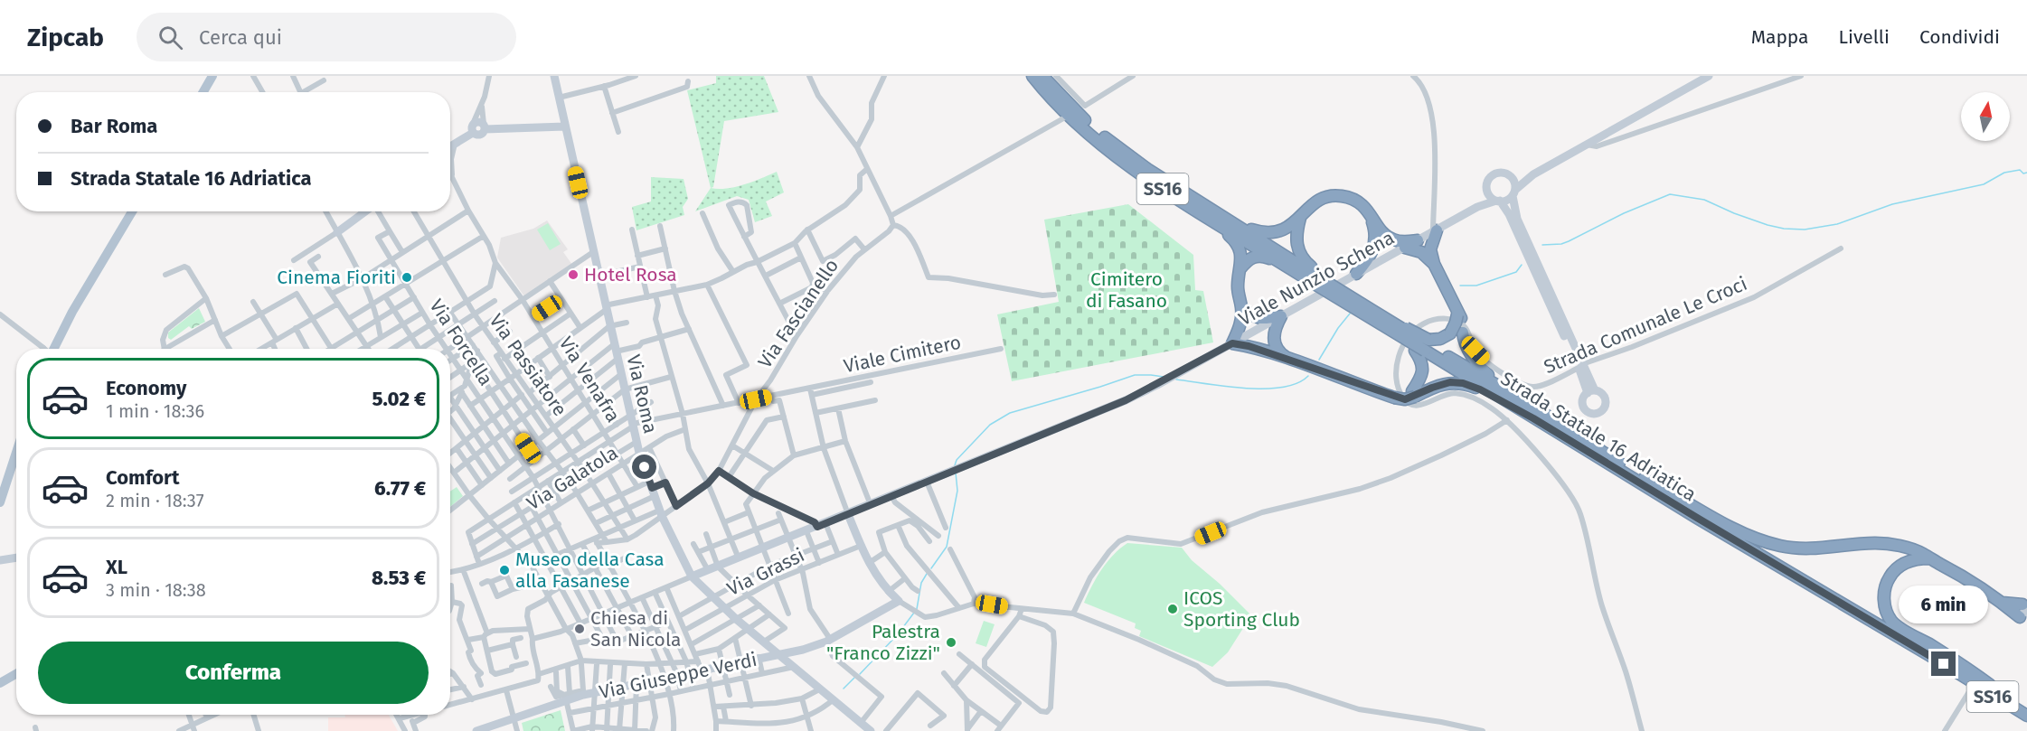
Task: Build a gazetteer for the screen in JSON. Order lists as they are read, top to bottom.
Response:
{
  "streets": {
    "highway": ["SS16", "Strada Statale 16 Adriatica"],
    "street": [
      "Viale Nunzio Schena",
      "Via Fascianello",
      "Strada Comunale Le Croci",
      "Via Forcella",
      "Viale Cimitero",
      "Via Passiatore",
      "Via Venafra",
      "Via Roma",
      "Via Galatola",
      "Via Grassi",
      "Via Giuseppe Verdi"
    ]
  },
  "crossings": [
    ["SS16", "Strada Statale 16 Adriatica"],
    ["Viale Nunzio Schena", "Via Roma"],
    ["Via Fascianello", "Via Roma"],
    ["Via Forcella", "Via Galatola"],
    ["Via Passiatore", "Via Galatola"],
    ["Via Venafra", "Via Galatola"],
    ["Via Roma", "Via Galatola"],
    ["Via Roma", "Via Grassi"],
    ["Via Roma", "Via Giuseppe Verdi"]
  ],
  "parks": ["Cimitero di Fasano"],
  "places": [
    "Hotel Rosa",
    "Cinema Fioriti",
    "Museo della Casa alla Fasanese",
    "ICOS Sporting Club",
    "Chiesa di San Nicola",
    "Palestra \"Franco Zizzi\""
  ],
  "north": "top",
  "page": {
    "header": "Zipcab",
    "search": "Cerca qui",
    "nav": ["Mappa", "Livelli", "Condividi"],
    "banner": ["Bar Roma", "Strada Statale 16 Adriatica"],
    "list": [
      {
        "name": "Economy",
        "note": "1 min · 18:36",
        "value": "5.02 €"
      },
      {
        "name": "Comfort",
        "note": "2 min · 18:37",
        "value": "6.77 €"
      },
      {
        "name": "XL",
        "note": "3 min · 18:38",
        "value": "8.53 €"
      }
    ],
    "bubble": "6 min",
    "buttons": "Conferma"
  }
}
